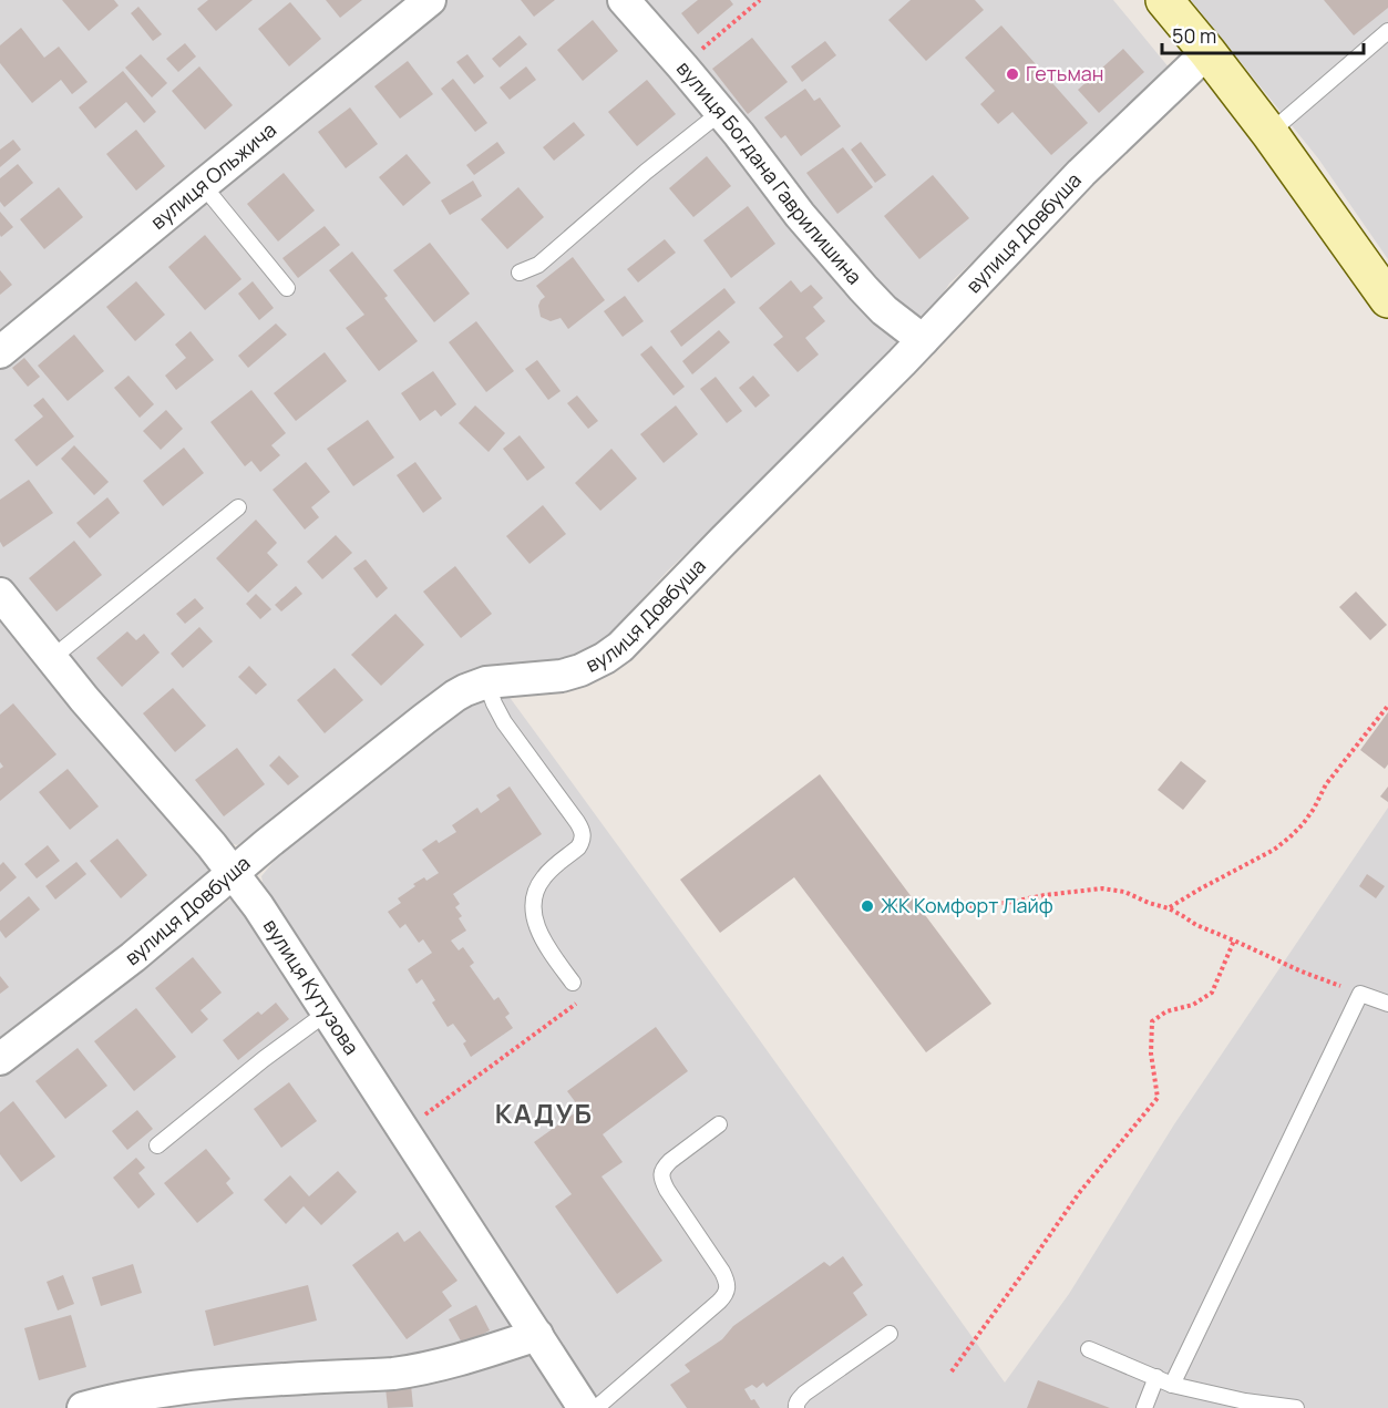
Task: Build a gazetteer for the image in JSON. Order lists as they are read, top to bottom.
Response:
{
  "streets": {
    "street": [
      "вулиця Богдана Гаврилишина",
      "вулиця Ольжича",
      "вулиця Довбуша",
      "вулиця Кутузова"
    ]
  },
  "crossings": [
    ["вулиця Богдана Гаврилишина", "вулиця Довбуша"],
    ["вулиця Довбуша", "вулиця Кутузова"]
  ],
  "districts": ["КАДУБ"],
  "places": ["Гетьман", "ЖК Комфорт Лайф"],
  "scale_bar": "50 m"
}
